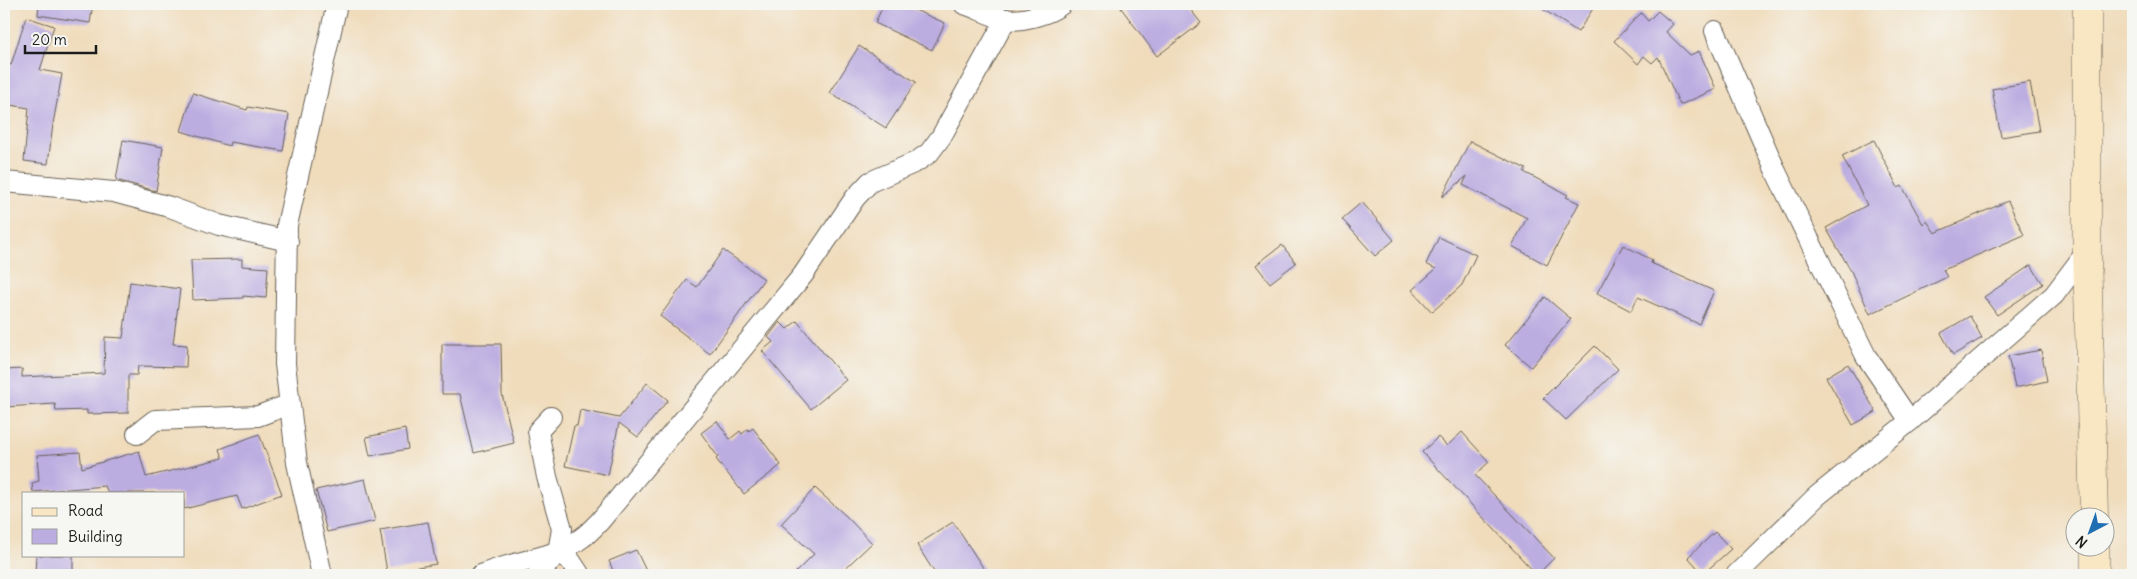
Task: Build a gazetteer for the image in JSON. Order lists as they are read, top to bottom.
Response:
{
  "legend": ["Road", "Building"],
  "scale_bar": "20 m",
  "north": "bottom left"
}
